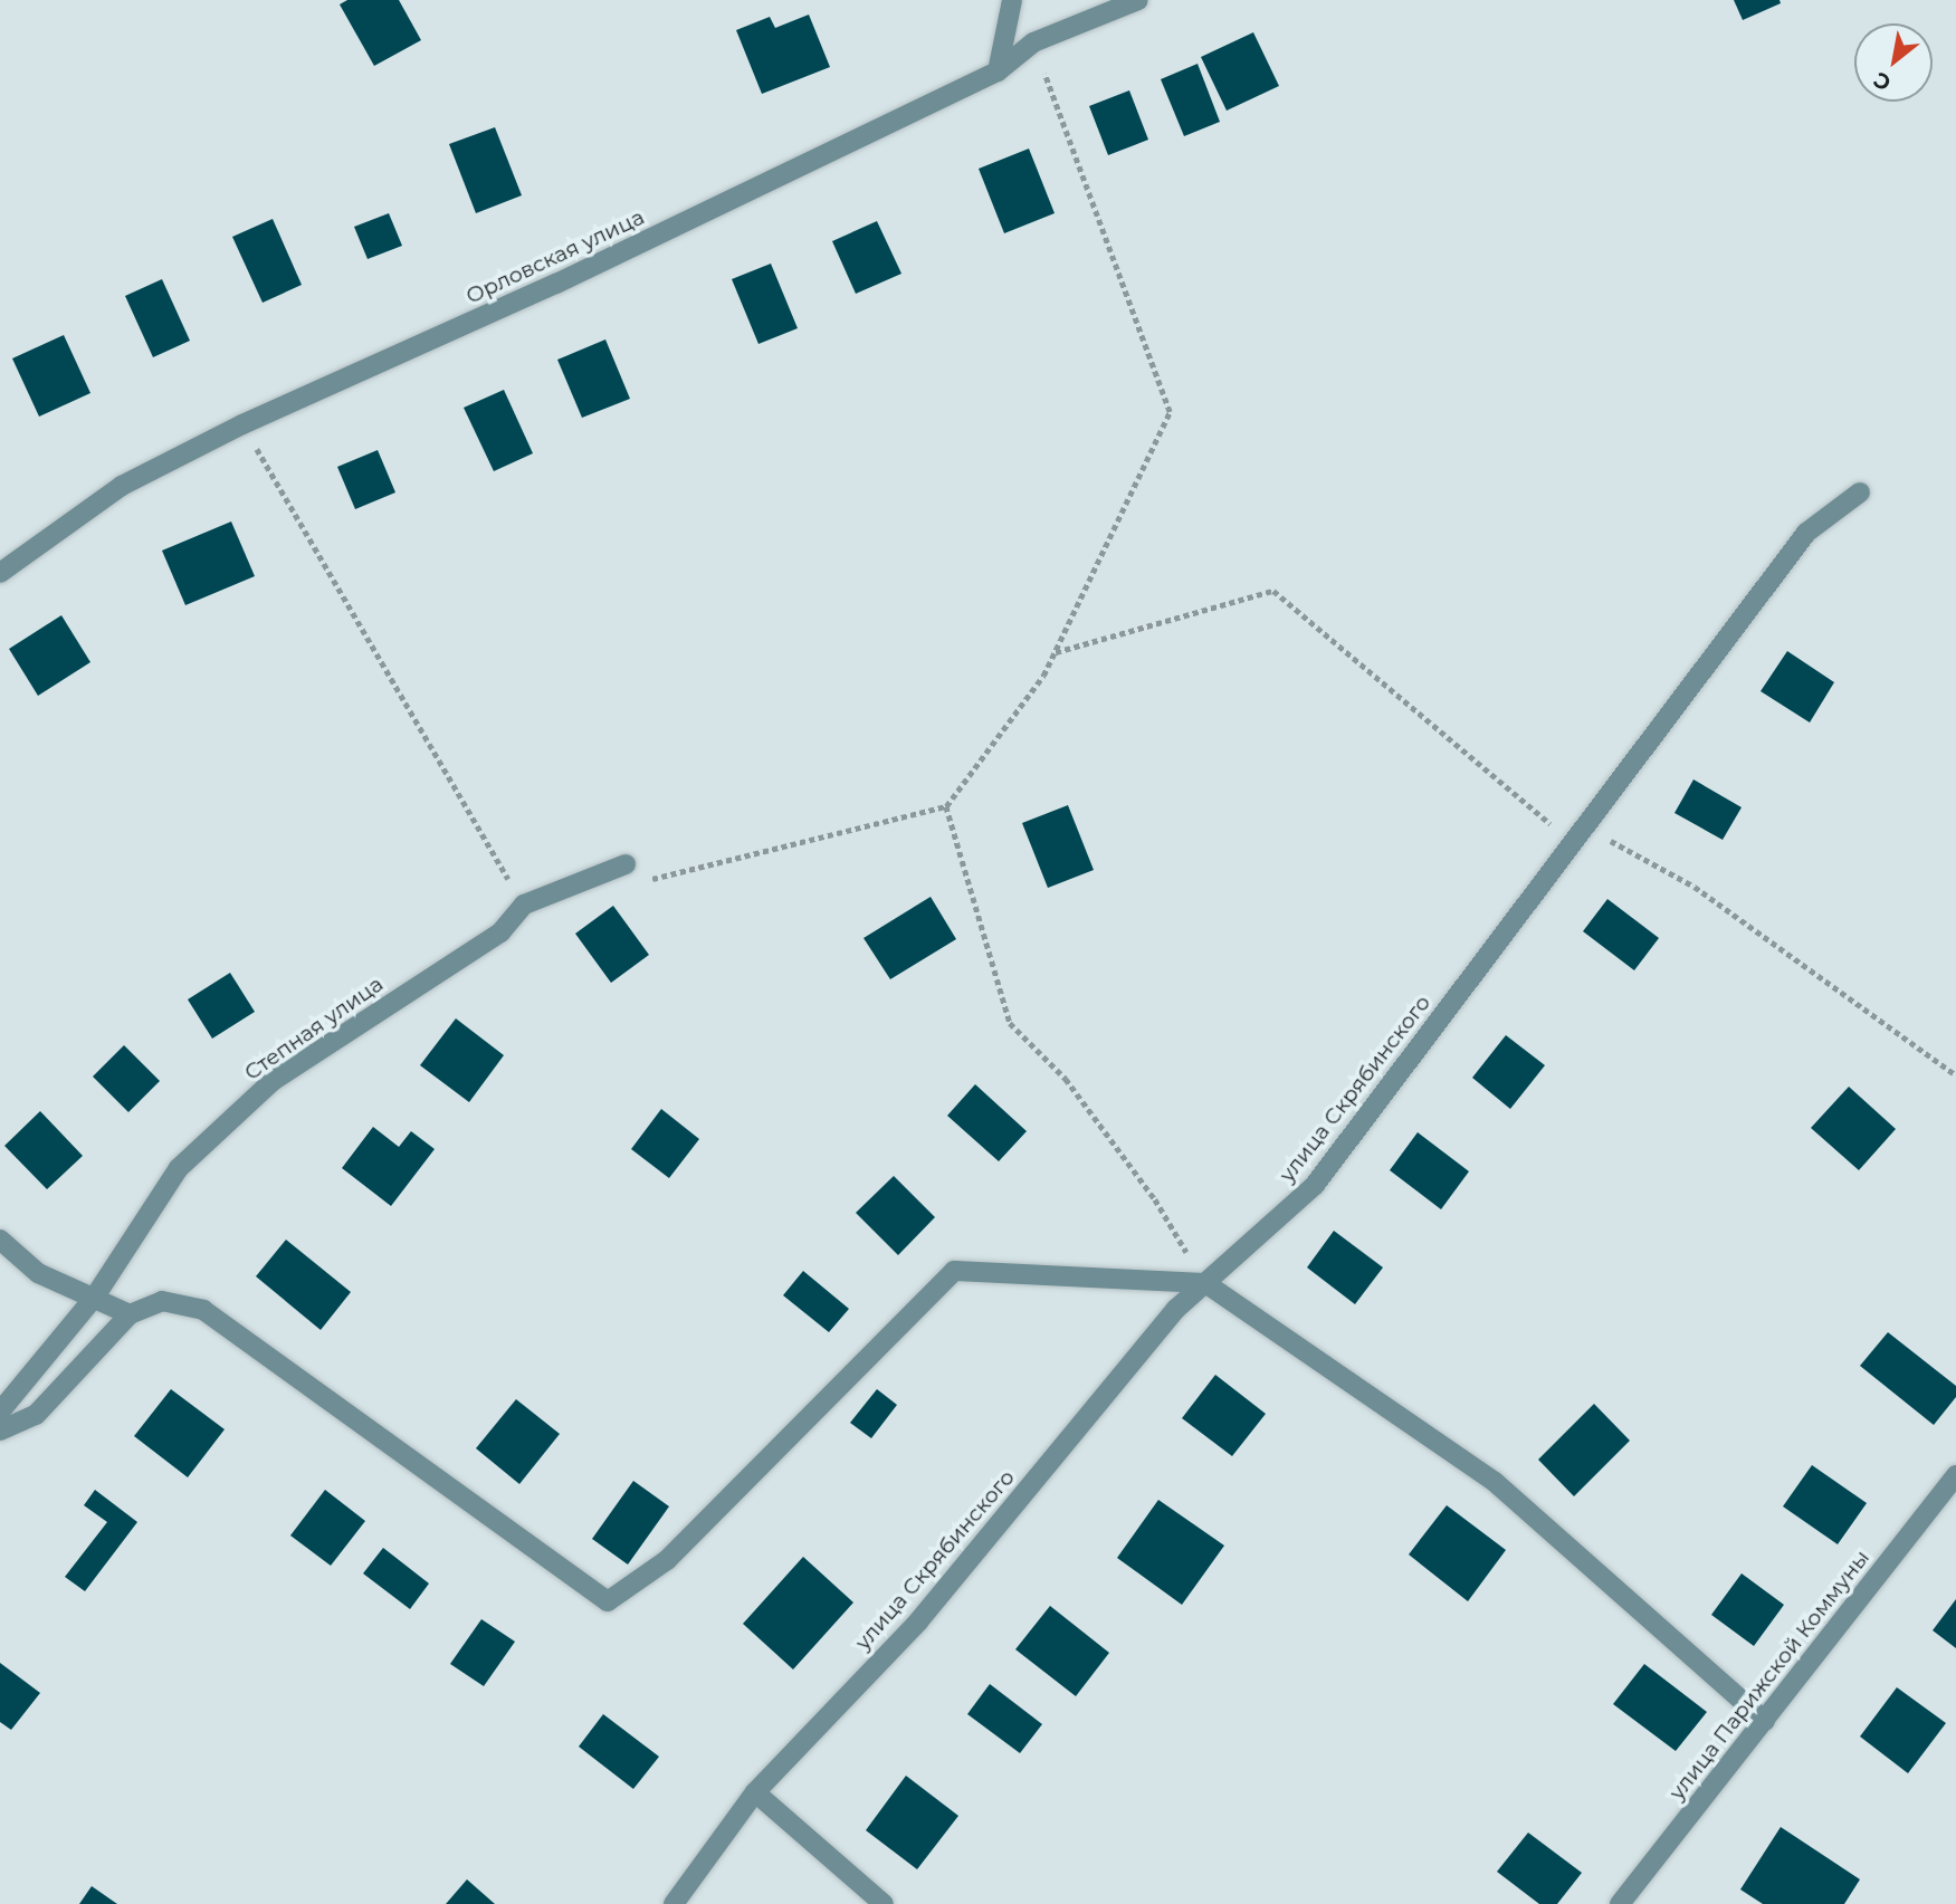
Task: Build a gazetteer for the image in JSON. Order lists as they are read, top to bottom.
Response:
{
  "streets": {
    "street": [
      "Орловская улица",
      "Степная улица",
      "улица Скрябинского",
      "улица Парижской Коммуны"
    ]
  },
  "north": "bottom left"
}
